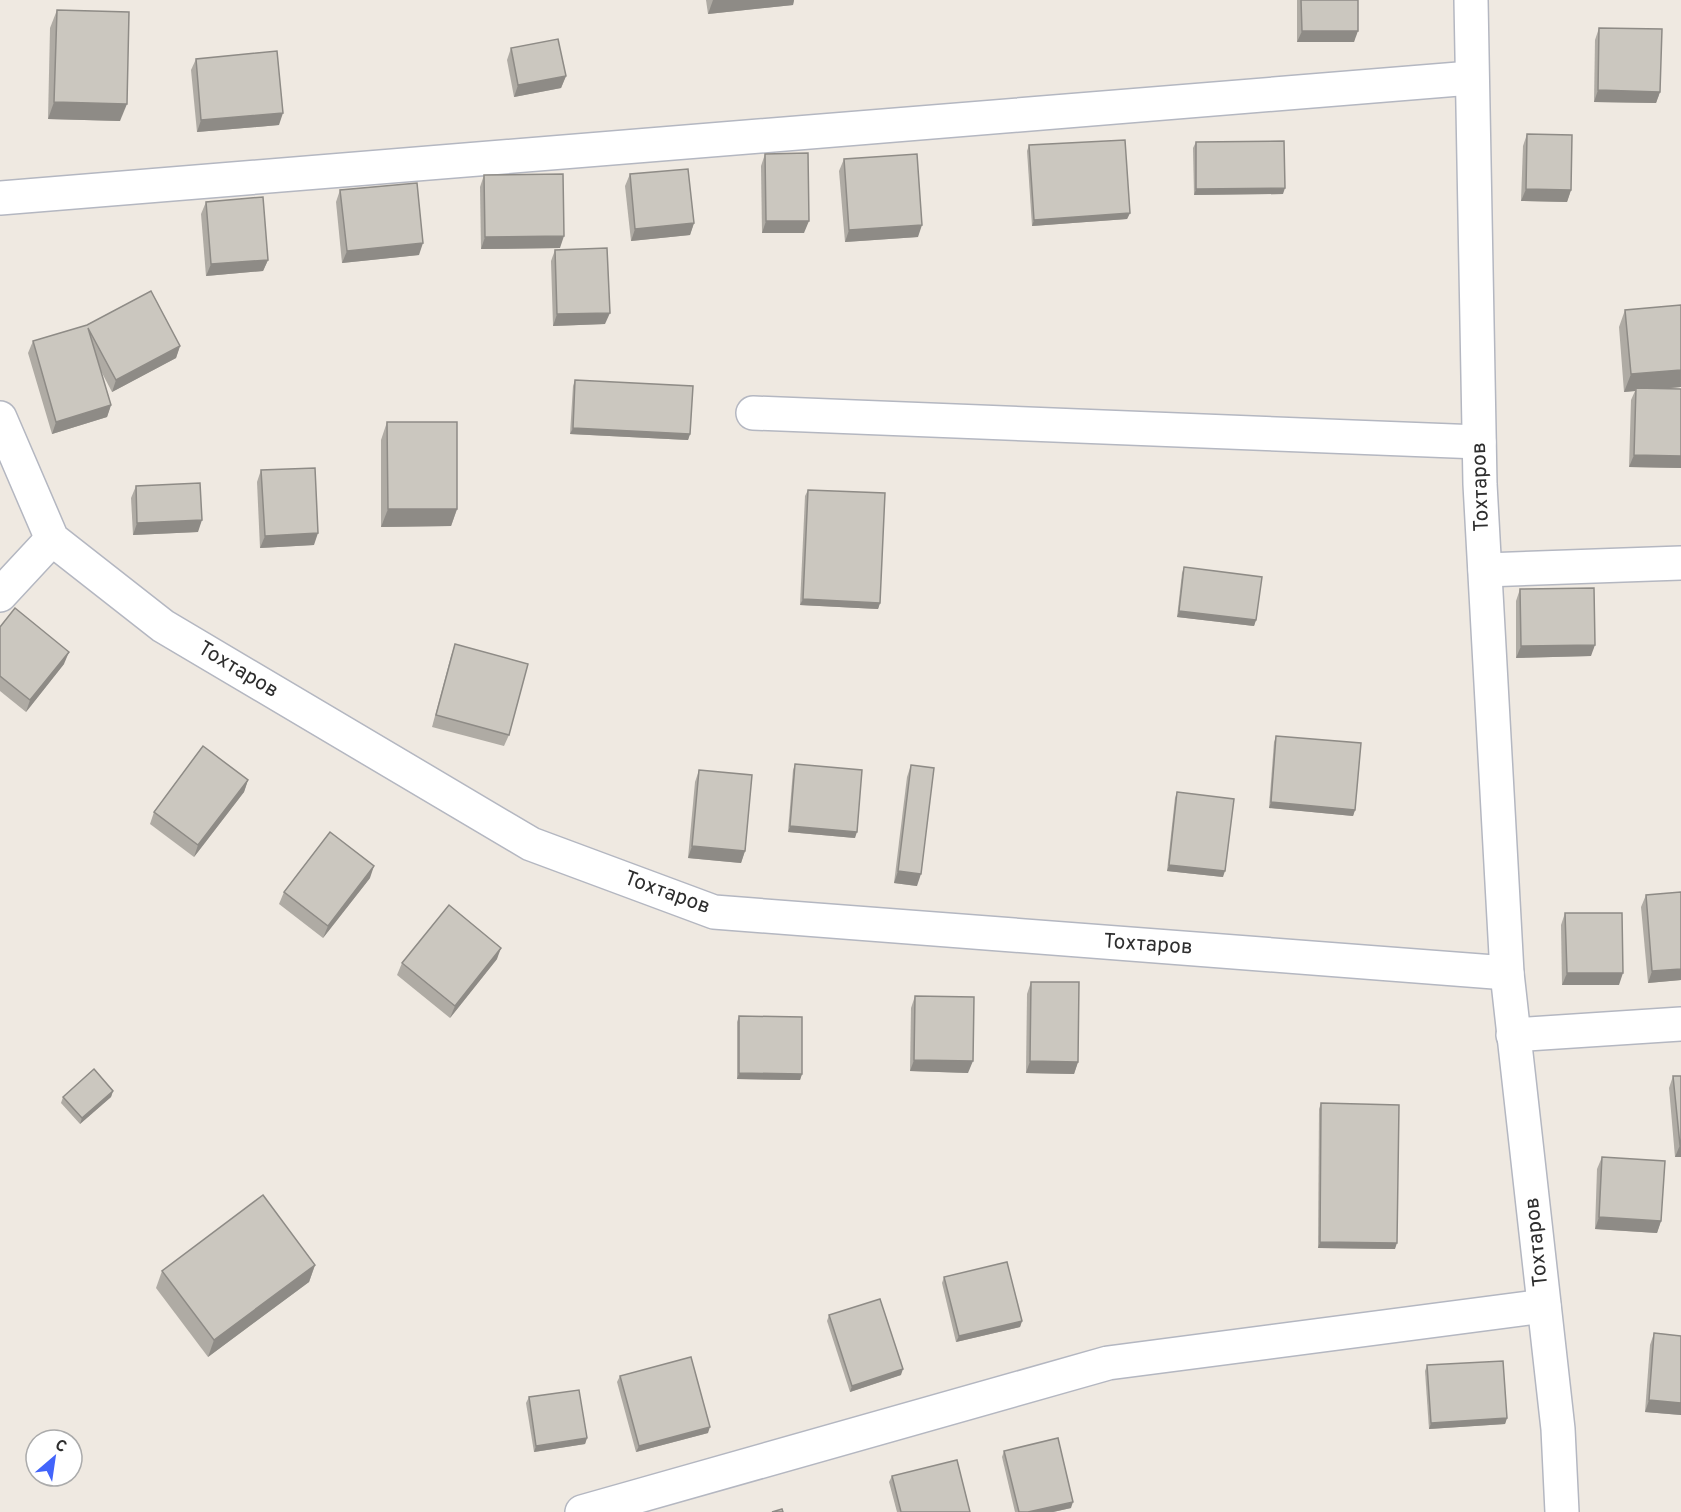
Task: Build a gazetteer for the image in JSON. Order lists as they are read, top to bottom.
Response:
{
  "streets": {
    "street": ["Тохтаров"]
  },
  "north": "top right"
}
